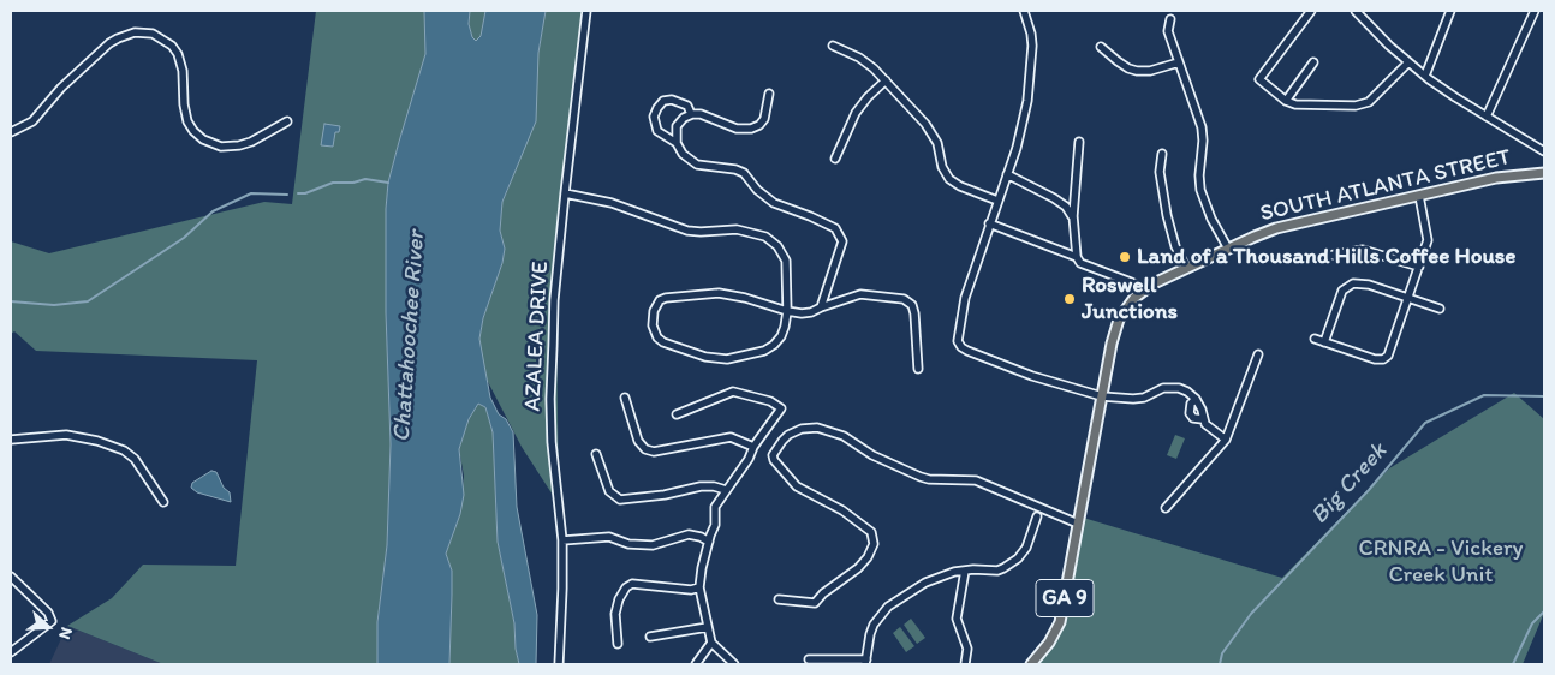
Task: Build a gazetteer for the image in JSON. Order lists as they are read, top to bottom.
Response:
{
  "streets": {
    "main road": ["SOUTH ATLANTA STREET", "GA 9"],
    "street": ["AZALEA DRIVE"]
  },
  "water": ["Chattahoochee River", "Big Creek"],
  "parks": ["CRNRA - Vickery Creek Unit"],
  "places": ["Land of a Thousand Hills Coffee House", "Roswell Junctions"],
  "north": "right"
}
